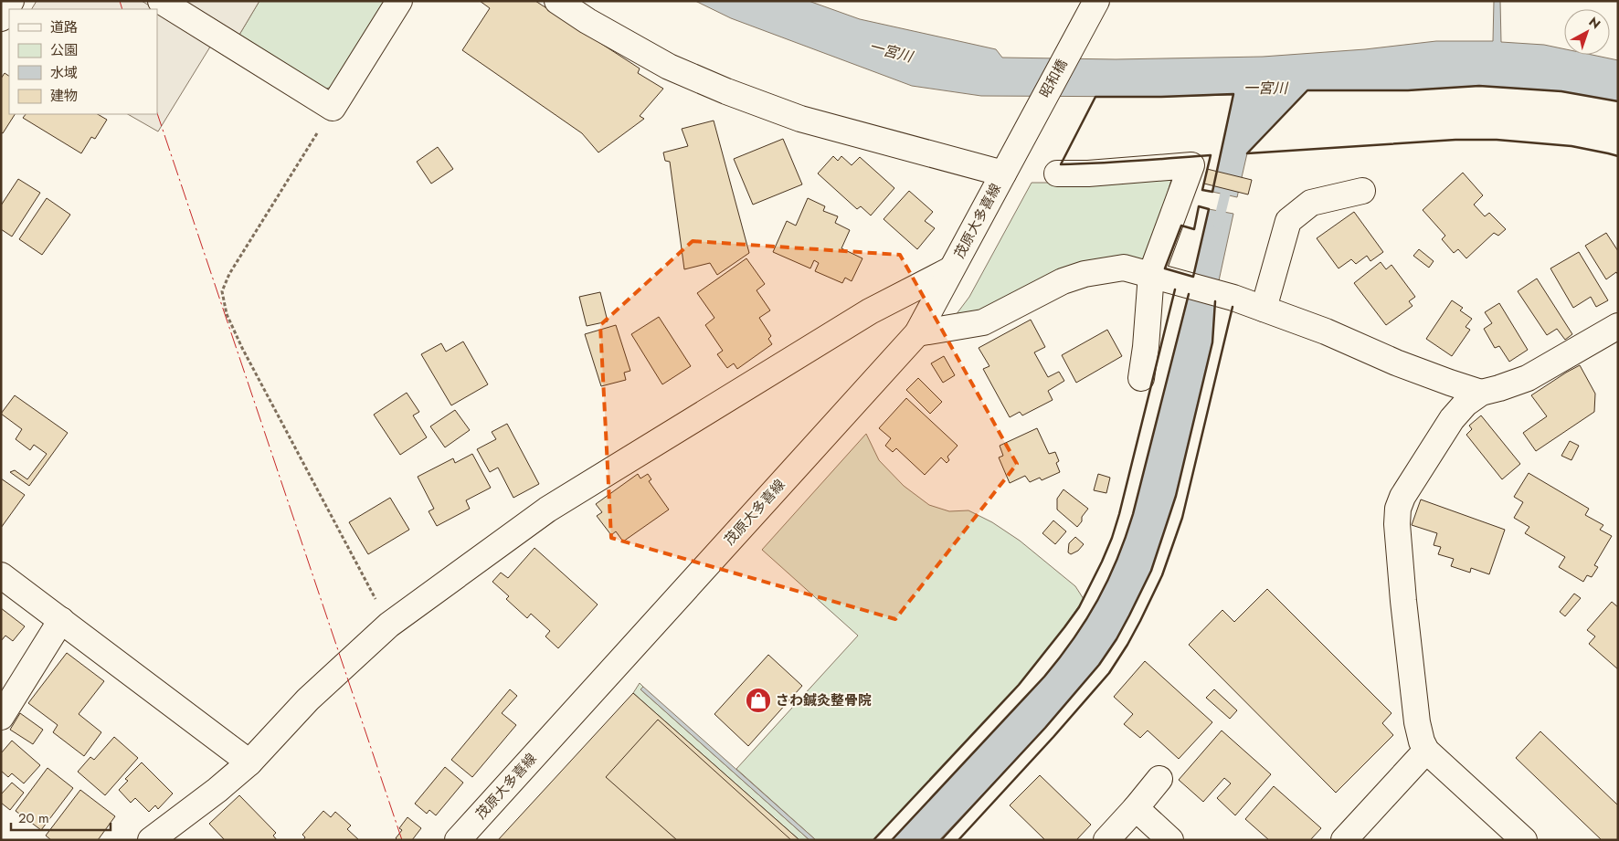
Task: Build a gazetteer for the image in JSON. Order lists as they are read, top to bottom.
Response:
{
  "streets": {
    "street": ["昭和橋", "茂原大多喜線"]
  },
  "crossings": [
    ["昭和橋", "茂原大多喜線"]
  ],
  "water": ["一宮川"],
  "places": {
    "shop": ["さわ鍼灸整骨院"]
  },
  "legend": [
    "道路",
    "公園",
    "水域",
    "建物"
  ],
  "scale_bar": "20 m",
  "north": "top right"
}
